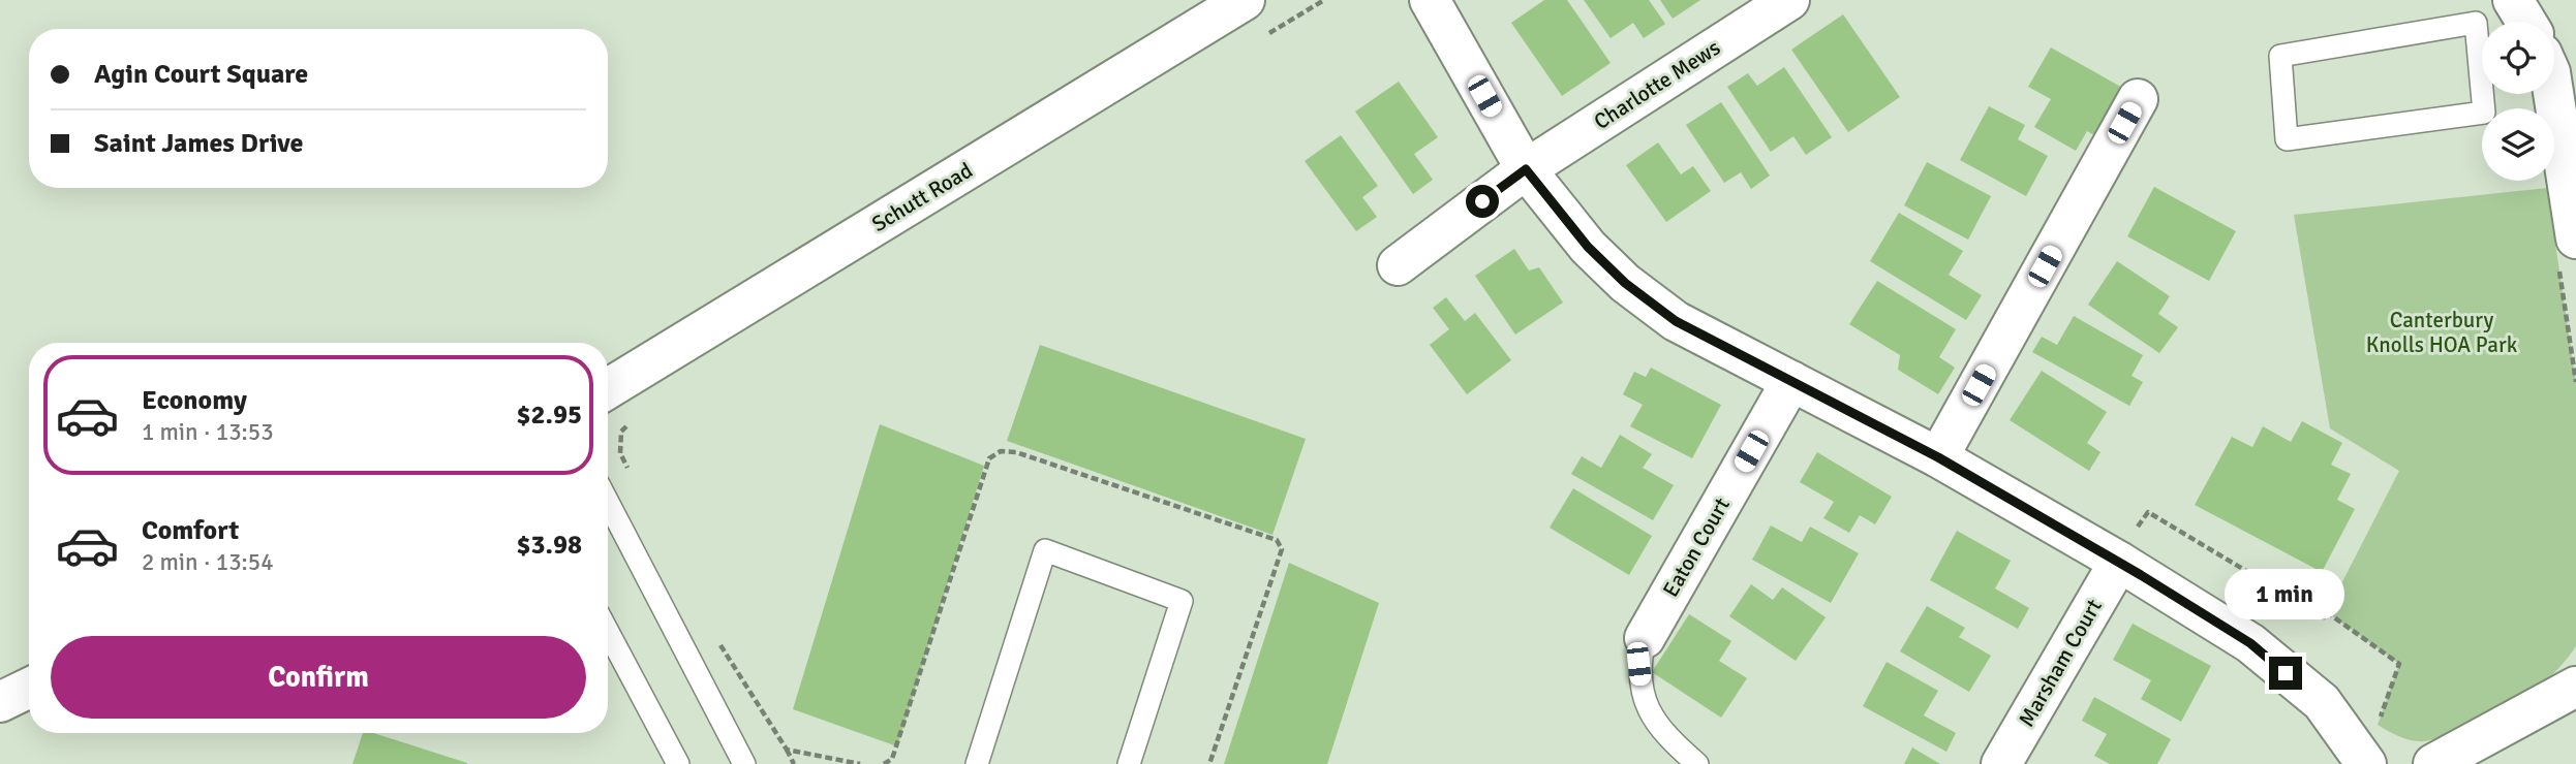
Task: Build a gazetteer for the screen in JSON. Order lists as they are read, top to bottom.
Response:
{
  "streets": {
    "street": [
      "Charlotte Mews",
      "Schutt Road",
      "Eaton Court",
      "Marsham Court"
    ]
  },
  "parks": ["Canterbury Knolls HOA Park"],
  "page": {
    "banner": ["Agin Court Square", "Saint James Drive"],
    "list": [
      {
        "name": "Economy",
        "note": "1 min · 13:53",
        "value": "$2.95"
      },
      {
        "name": "Comfort",
        "note": "2 min · 13:54",
        "value": "$3.98"
      }
    ],
    "bubble": "1 min",
    "buttons": "Confirm"
  }
}
